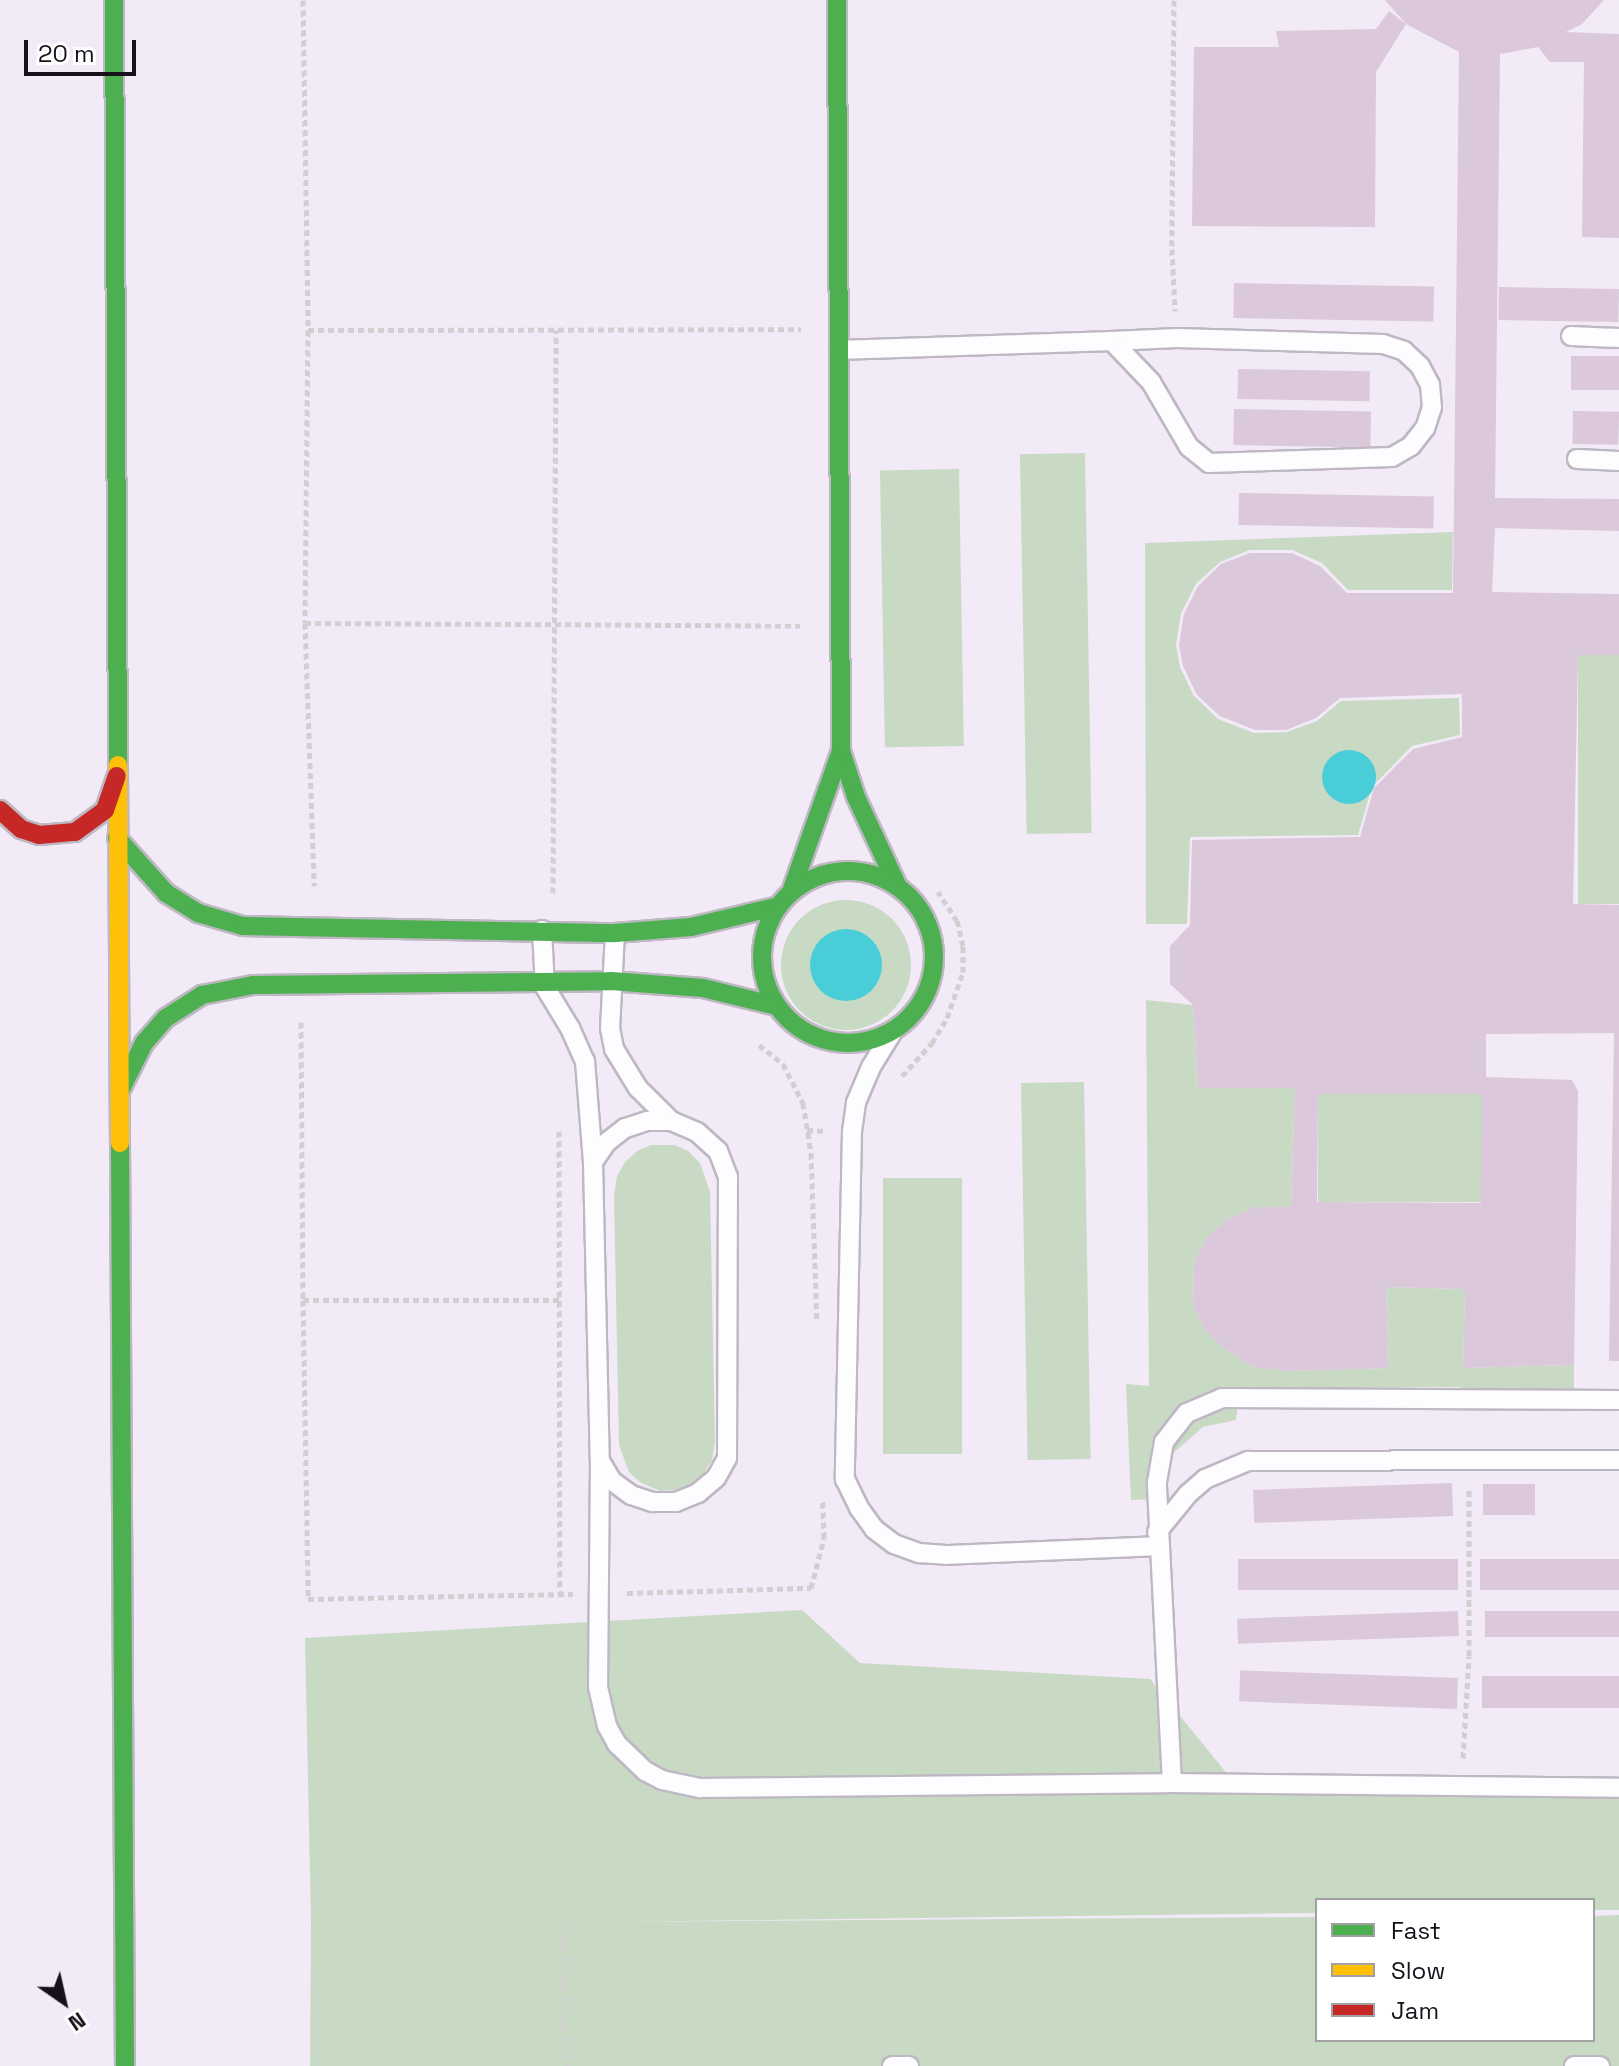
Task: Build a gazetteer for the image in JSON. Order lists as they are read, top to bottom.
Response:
{
  "legend": ["Fast", "Slow", "Jam"],
  "scale_bar": "20 m",
  "north": "bottom right"
}
